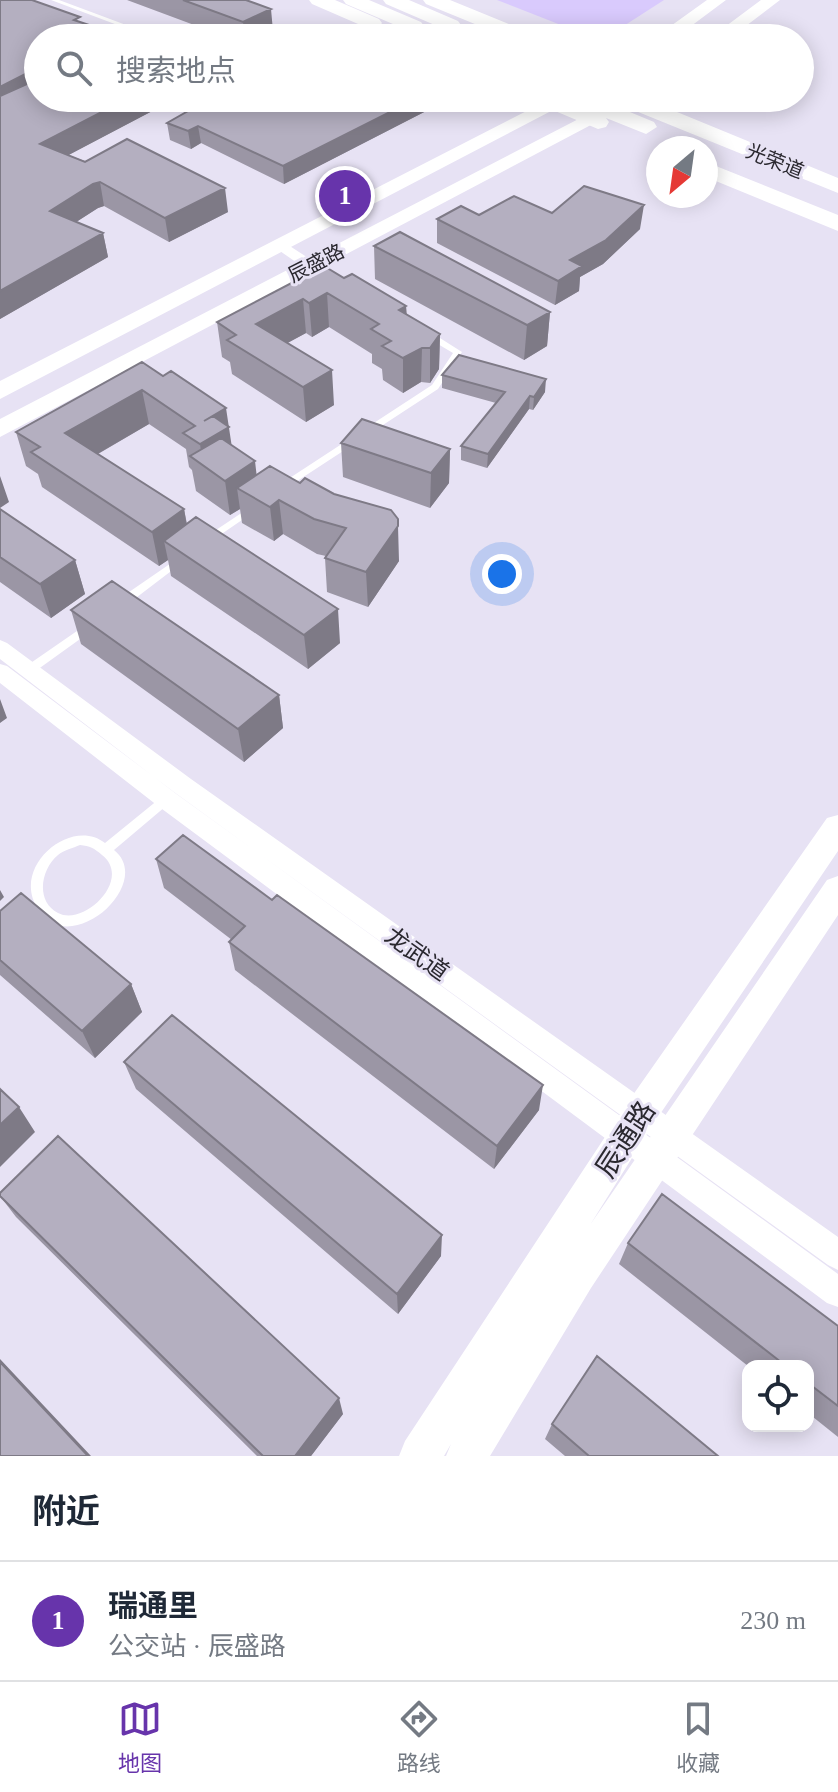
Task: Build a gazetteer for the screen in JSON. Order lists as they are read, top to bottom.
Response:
{
  "streets": {
    "main road": ["光荣道", "辰盛路"],
    "street": ["辰通路"]
  },
  "north": "bottom left",
  "page": {
    "search": "搜索地点",
    "pins": "1",
    "heading": "附近",
    "list": [
      {
        "mark": "1",
        "name": "瑞通里",
        "note": "公交站 · 辰盛路",
        "value": "230 m"
      }
    ],
    "nav": ["地图", "路线", "收藏"]
  }
}
